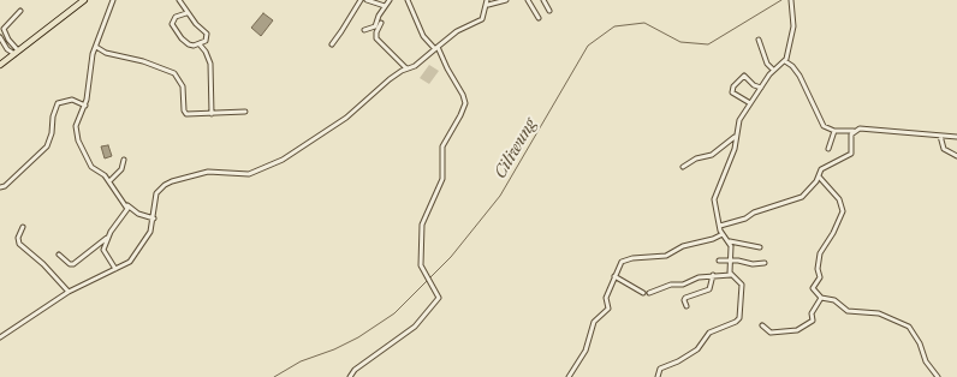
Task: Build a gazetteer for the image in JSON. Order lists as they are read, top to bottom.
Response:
{
  "water": ["Ciliwung"]
}
